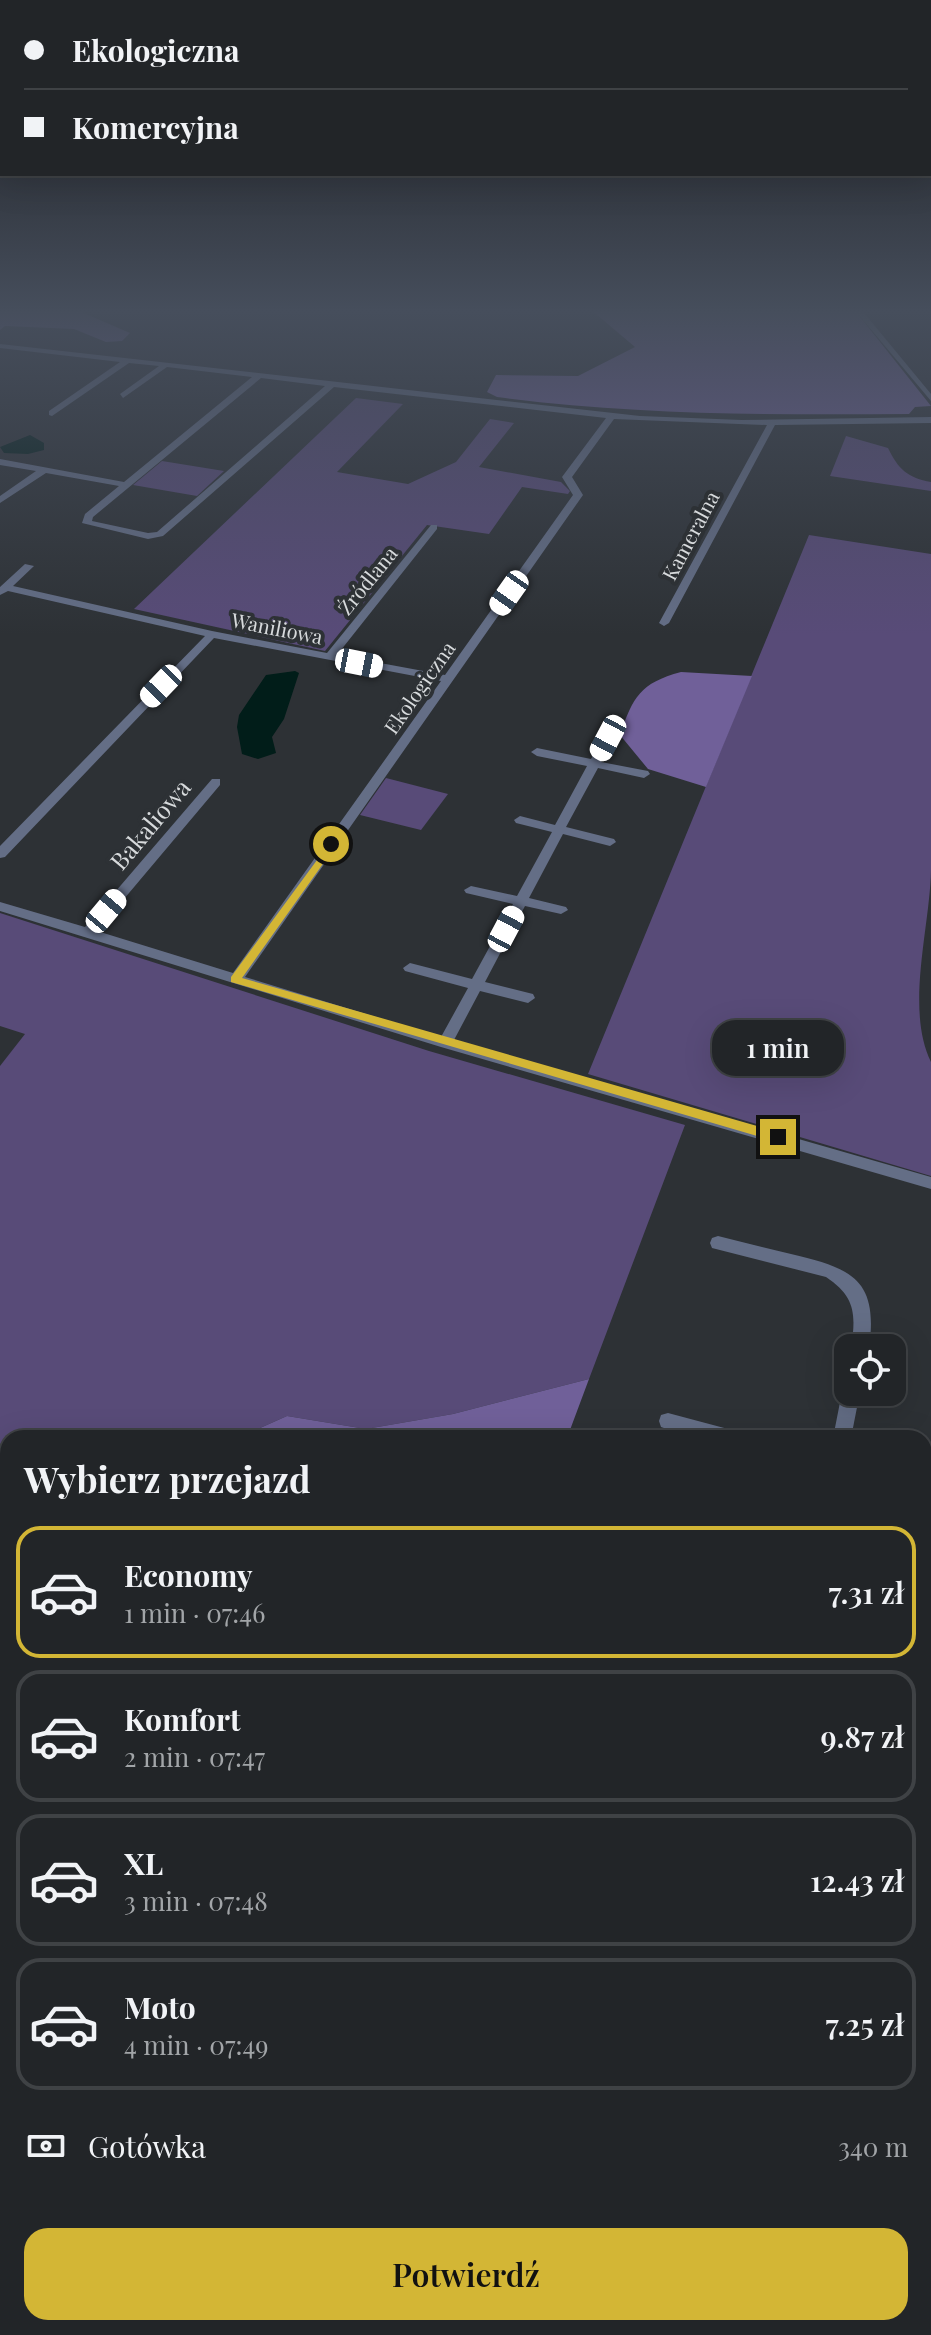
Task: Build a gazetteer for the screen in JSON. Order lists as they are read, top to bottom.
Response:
{
  "streets": {
    "street": [
      "Kameralna",
      "Źródlana",
      "Waniliowa",
      "Ekologiczna",
      "Bakaliowa"
    ]
  },
  "crossings": [
    ["Źródlana", "Waniliowa"],
    ["Waniliowa", "Ekologiczna"]
  ],
  "page": {
    "banner": ["Ekologiczna", "Komercyjna"],
    "bubble": "1 min",
    "heading": "Wybierz przejazd",
    "list": [
      {
        "name": "Economy",
        "note": "1 min · 07:46",
        "value": "7.31 zł"
      },
      {
        "name": "Komfort",
        "note": "2 min · 07:47",
        "value": "9.87 zł"
      },
      {
        "name": "XL",
        "note": "3 min · 07:48",
        "value": "12.43 zł"
      },
      {
        "name": "Moto",
        "note": "4 min · 07:49",
        "value": "7.25 zł"
      }
    ],
    "pay": ["Gotówka", "340 m"],
    "buttons": "Potwierdź"
  }
}
